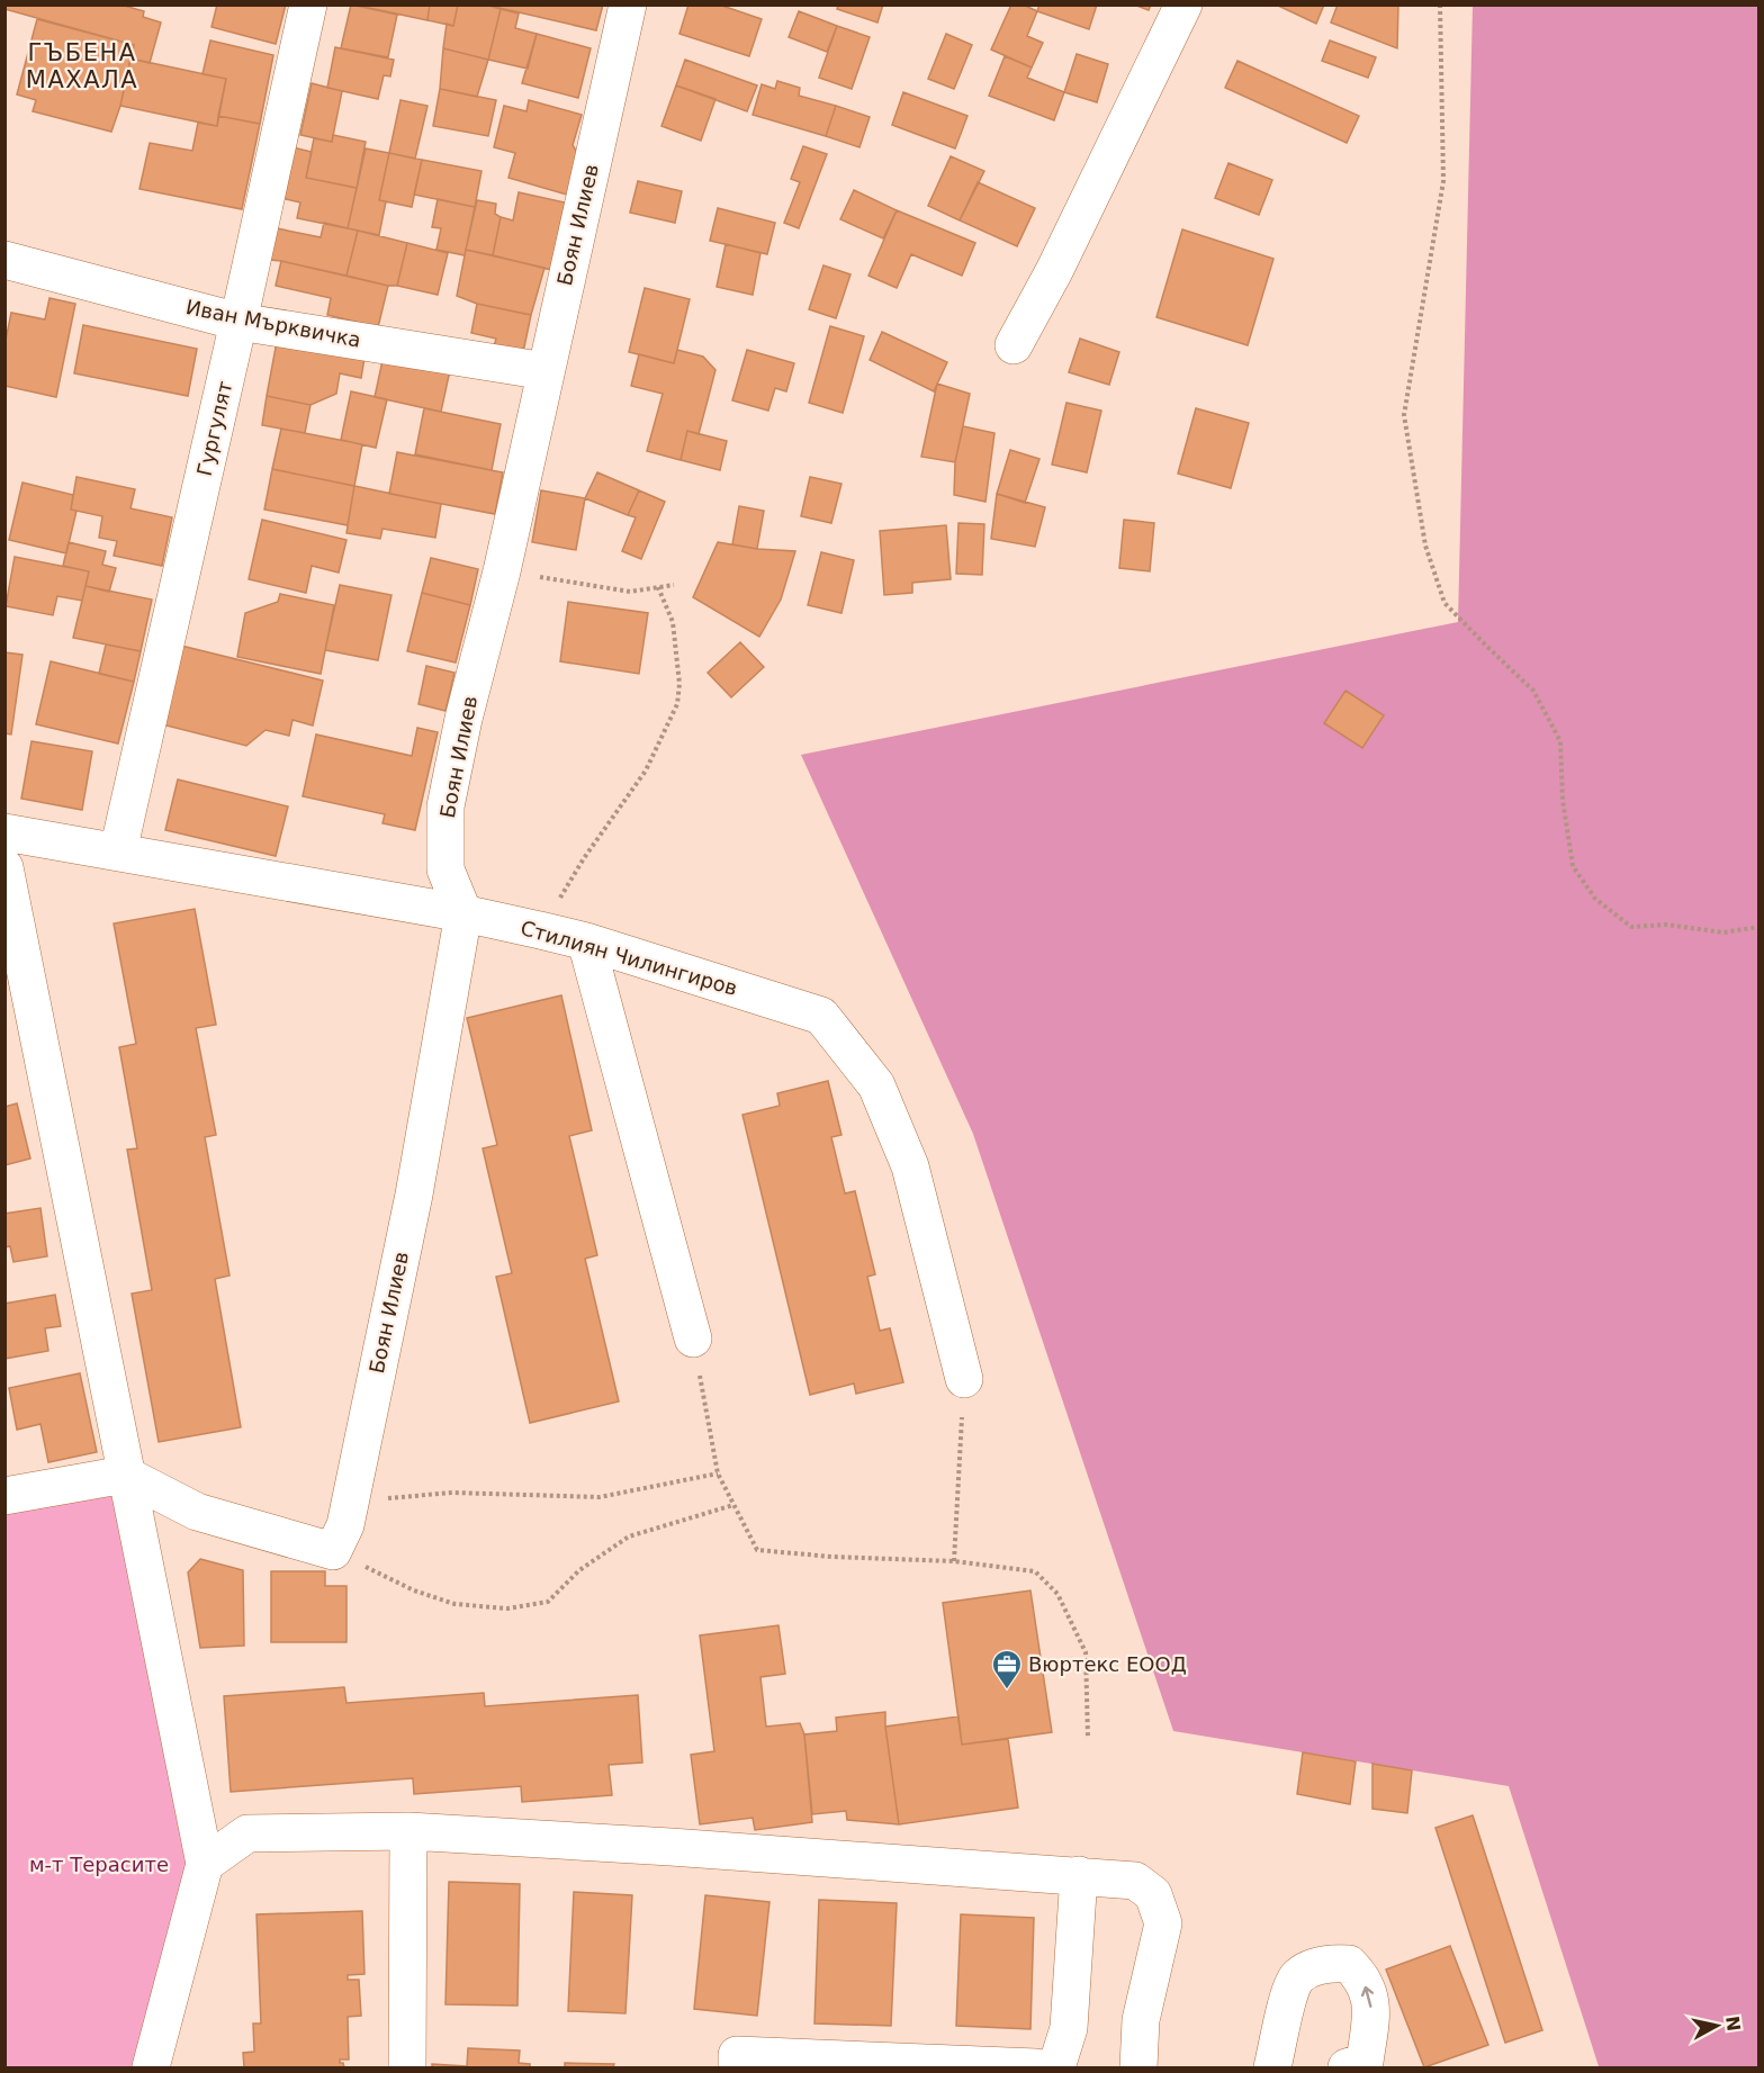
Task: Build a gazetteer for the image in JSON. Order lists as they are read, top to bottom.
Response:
{
  "streets": {
    "street": [
      "Боян Илиев",
      "Иван Мърквичка",
      "Гургулят",
      "Стилиян Чилингиров"
    ]
  },
  "crossings": [
    ["Боян Илиев", "Иван Мърквичка"],
    ["Боян Илиев", "Стилиян Чилингиров"],
    ["Иван Мърквичка", "Гургулят"],
    ["Гургулят", "Стилиян Чилингиров"]
  ],
  "districts": ["ГЪБЕНА МАХАЛА"],
  "parks": ["м-т Терасите"],
  "places": {
    "office": ["Вюртекс ЕООД"]
  },
  "north": "right"
}
